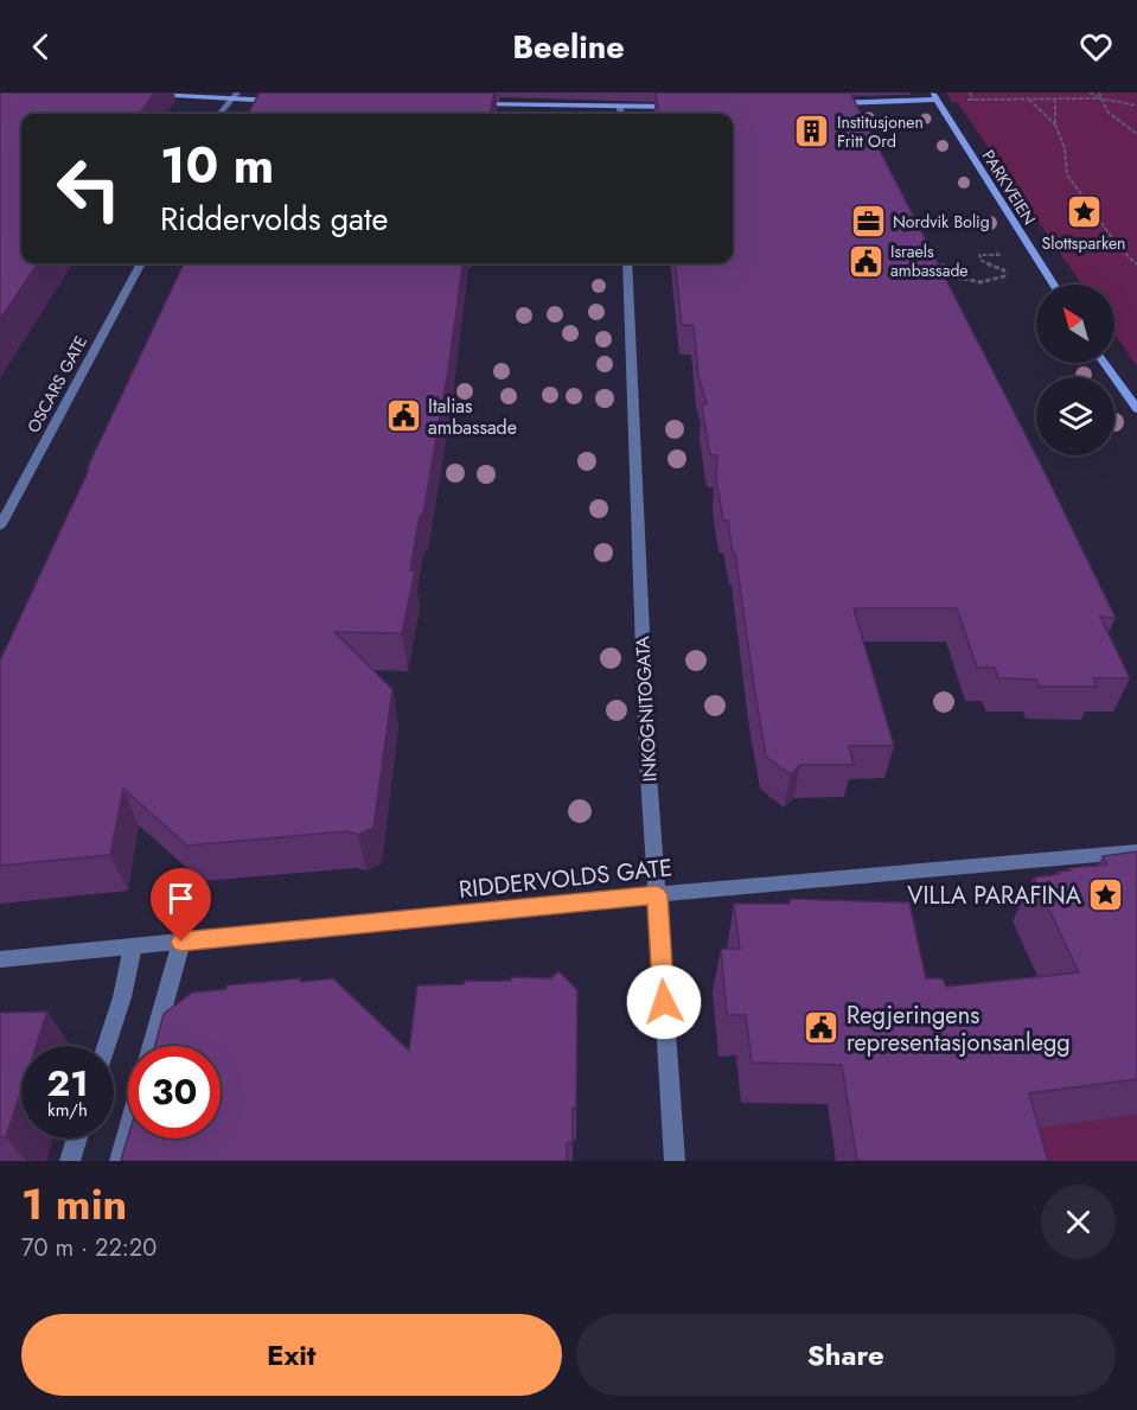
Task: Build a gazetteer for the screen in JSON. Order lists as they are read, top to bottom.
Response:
{
  "streets": {
    "street": [
      "PARKVEIEN",
      "OSCARS GATE",
      "INKOGNITOGATA",
      "RIDDERVOLDS GATE"
    ]
  },
  "crossings": [
    ["INKOGNITOGATA", "RIDDERVOLDS GATE"]
  ],
  "places": {
    "building": ["Institusjonen Fritt Ord"],
    "place": ["Slottsparken", "VILLA PARAFINA"],
    "office": ["Nordvik Bolig"],
    "public building": ["Israels ambassade", "Italias ambassade", "Regjeringens representasjonsanlegg"]
  },
  "north": "top left",
  "page": {
    "header": "Beeline",
    "turn": ["10 m", "Riddervolds gate"],
    "speed": "21 km/h",
    "limit": "30",
    "heading": ["1 min", "70 m · 22:20"],
    "buttons": ["Exit", "Share"]
  }
}
